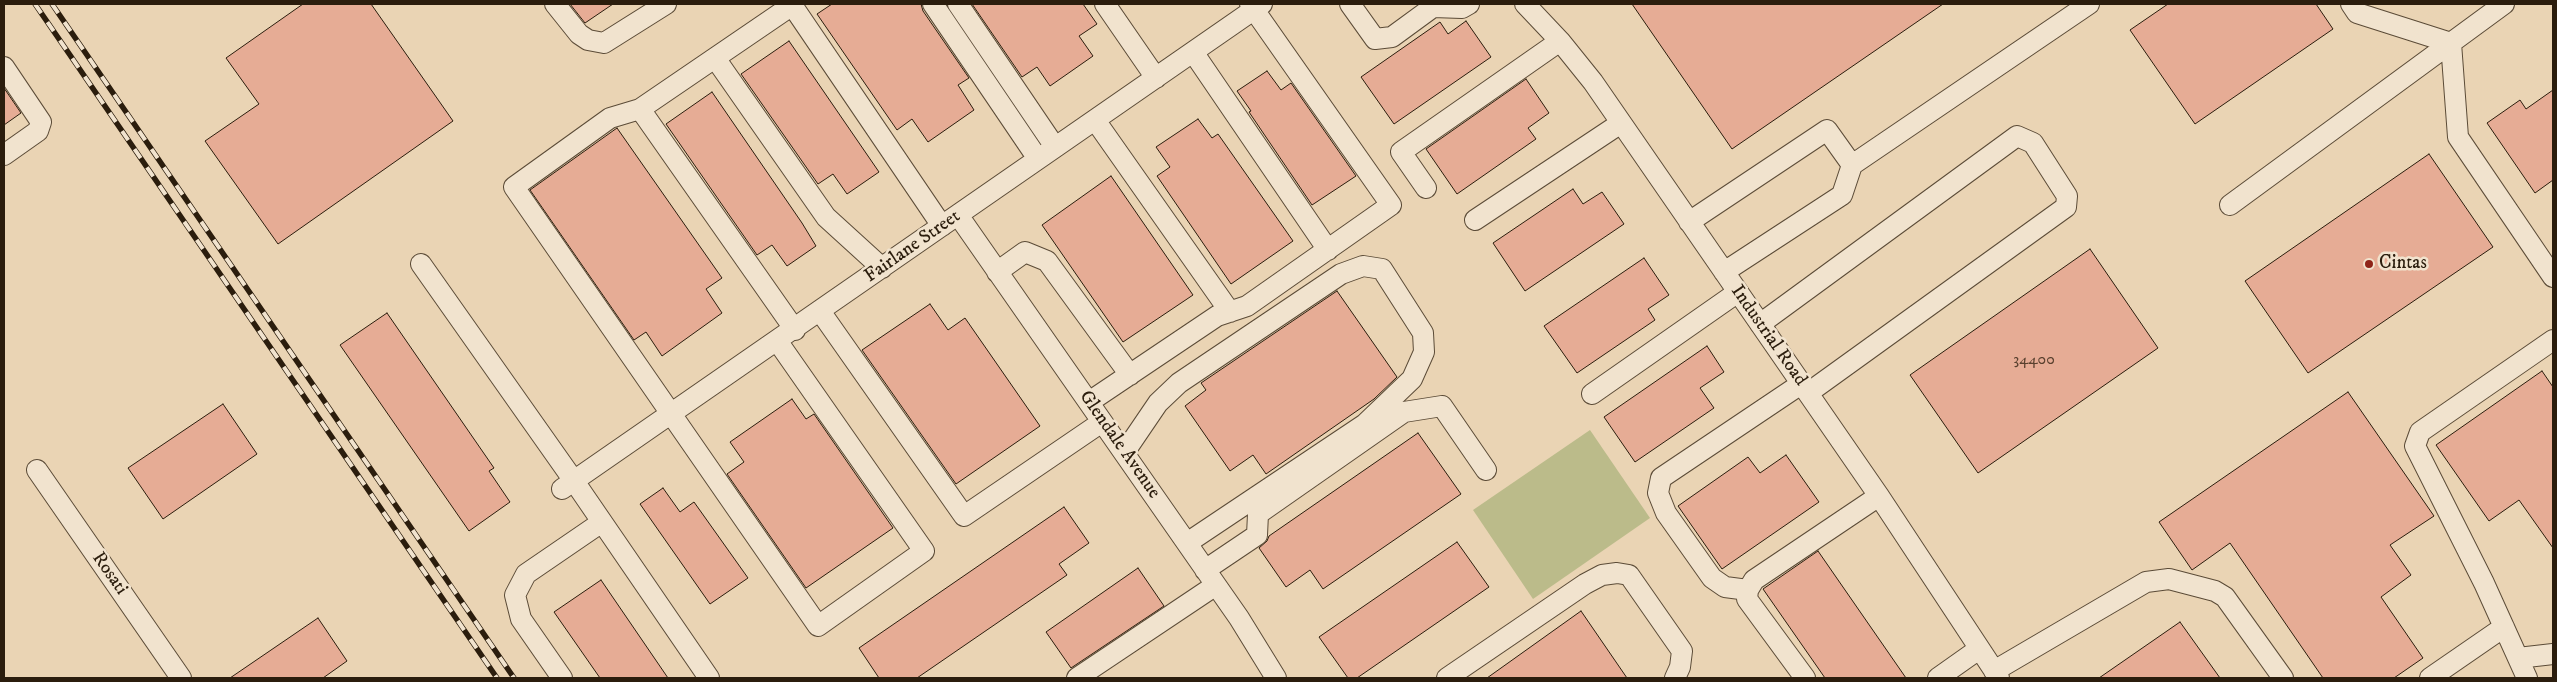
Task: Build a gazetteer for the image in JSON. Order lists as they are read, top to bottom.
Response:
{
  "streets": {
    "street": [
      "Fairlane Street",
      "Industrial Road",
      "Glendale Avenue",
      "Rosati"
    ]
  },
  "crossings": [
    ["Fairlane Street", "Glendale Avenue"]
  ],
  "places": ["Cintas"],
  "house_numbers": ["34400"]
}
